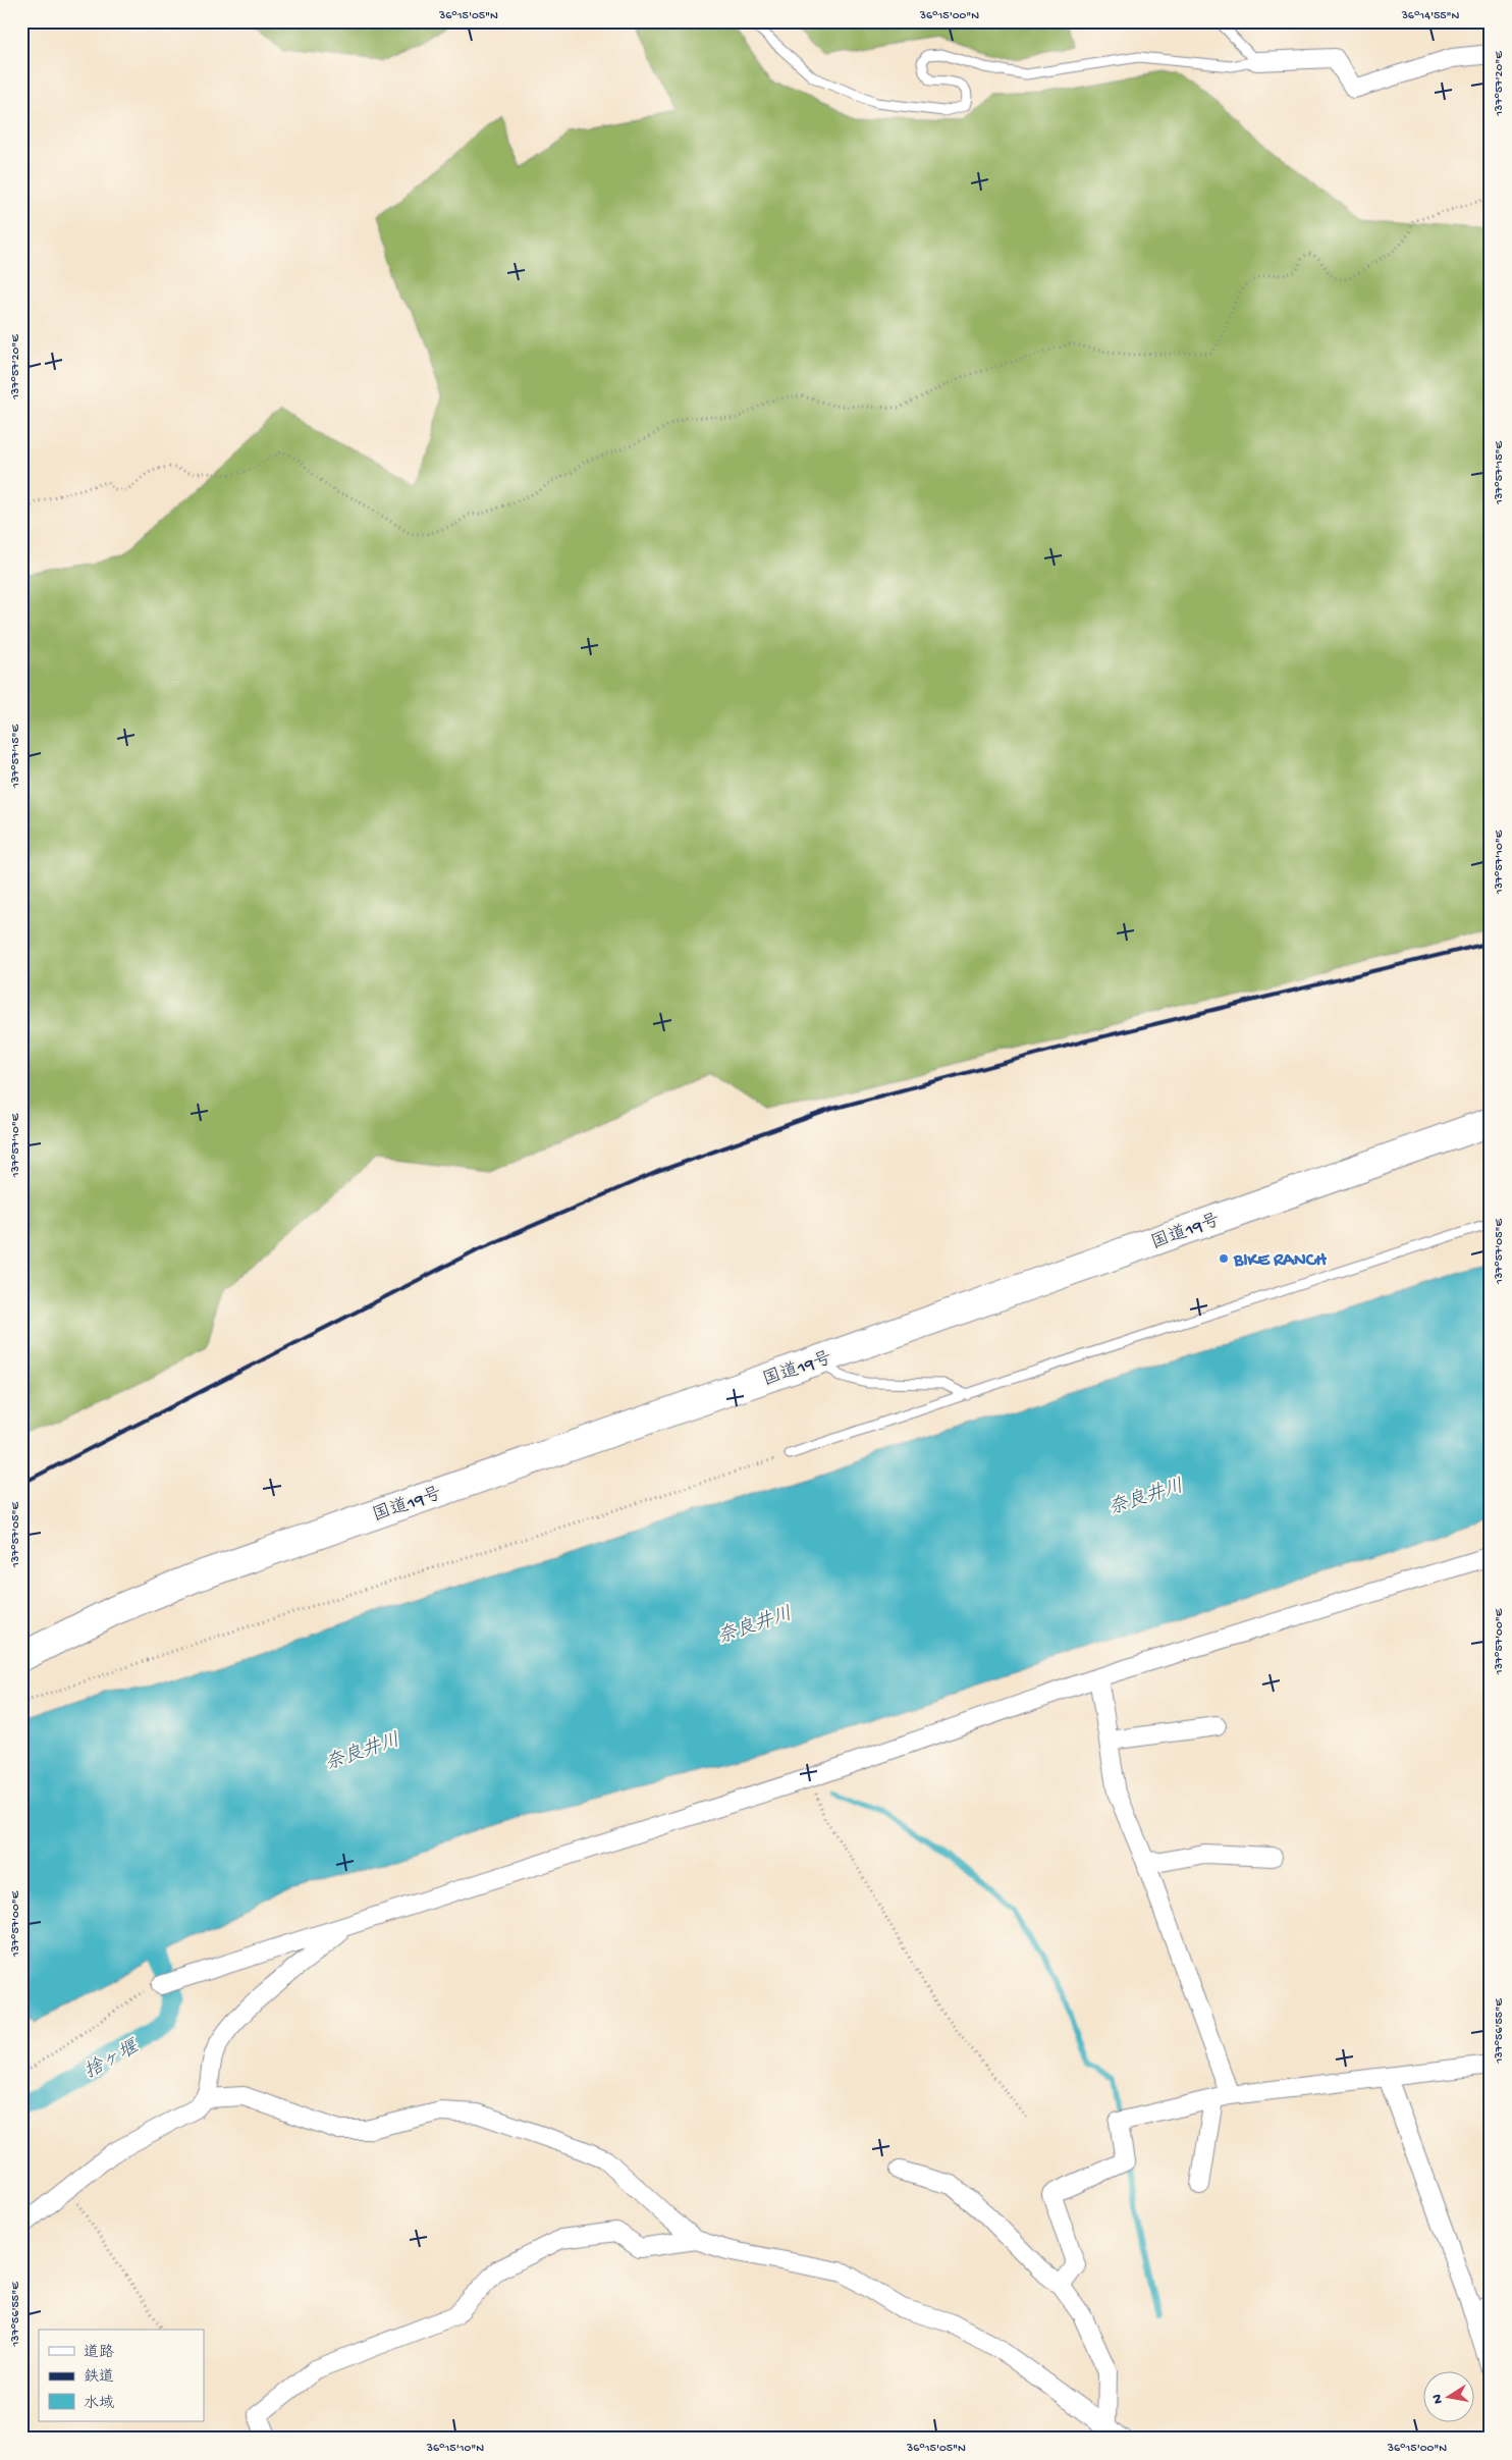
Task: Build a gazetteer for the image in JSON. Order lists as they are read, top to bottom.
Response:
{
  "streets": {
    "highway": ["国道19号"]
  },
  "water": ["奈良井川", "捨ヶ堰"],
  "places": ["BIKE RANCH"],
  "legend": ["道路", "鉄道", "水域"],
  "north": "left",
  "coordinates": [
    "36°15'05\"N",
    "36°15'00\"N",
    "36°14'55\"N",
    "137°57'20\"E",
    "137°57'15\"E",
    "137°57'10\"E",
    "137°57'05\"E",
    "137°57'00\"E",
    "137°56'55\"E",
    "36°15'10\"N"
  ]
}
